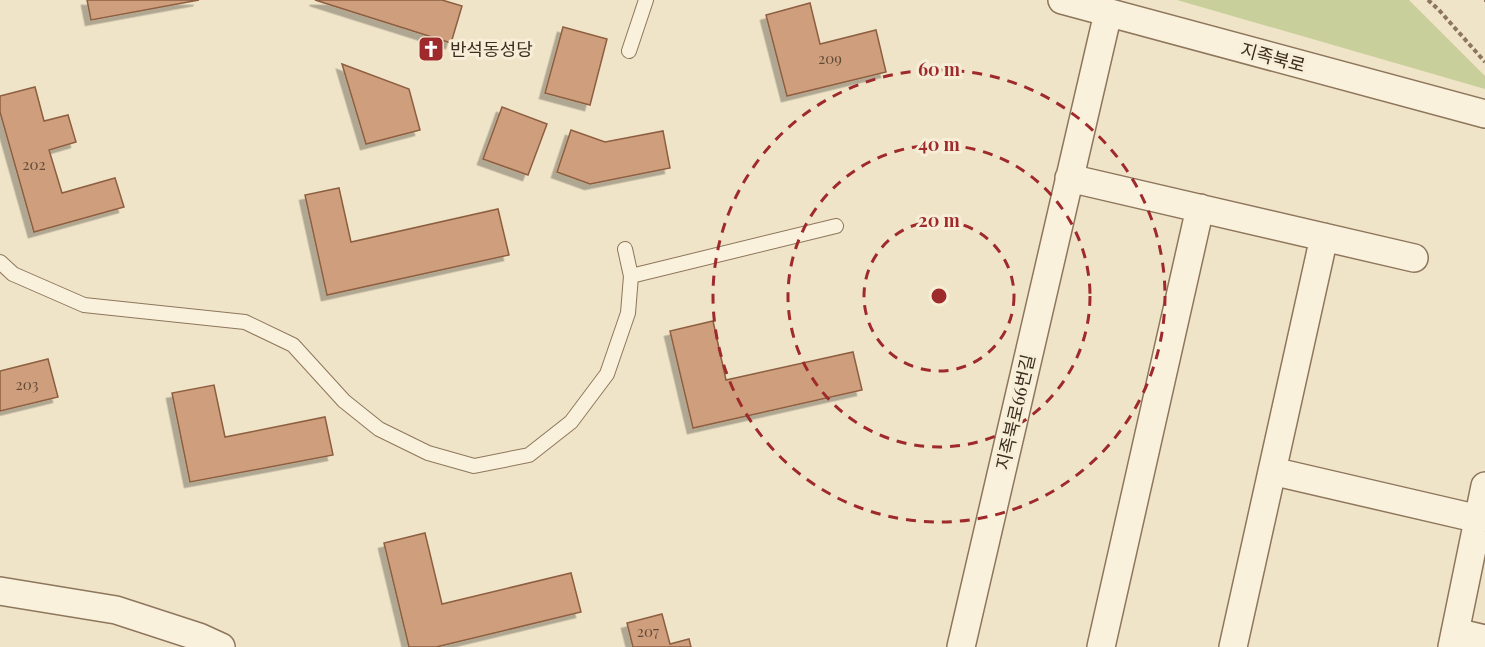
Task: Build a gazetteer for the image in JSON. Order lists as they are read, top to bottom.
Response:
{
  "streets": {
    "street": ["지족북로", "지족북로66번길"]
  },
  "crossings": [
    ["지족북로", "지족북로66번길"]
  ],
  "places": {
    "church": ["반석동성당"]
  },
  "house_numbers": [
    "209",
    "202",
    "203",
    "207"
  ],
  "rings": ["60 m", "40 m", "20 m"]
}
